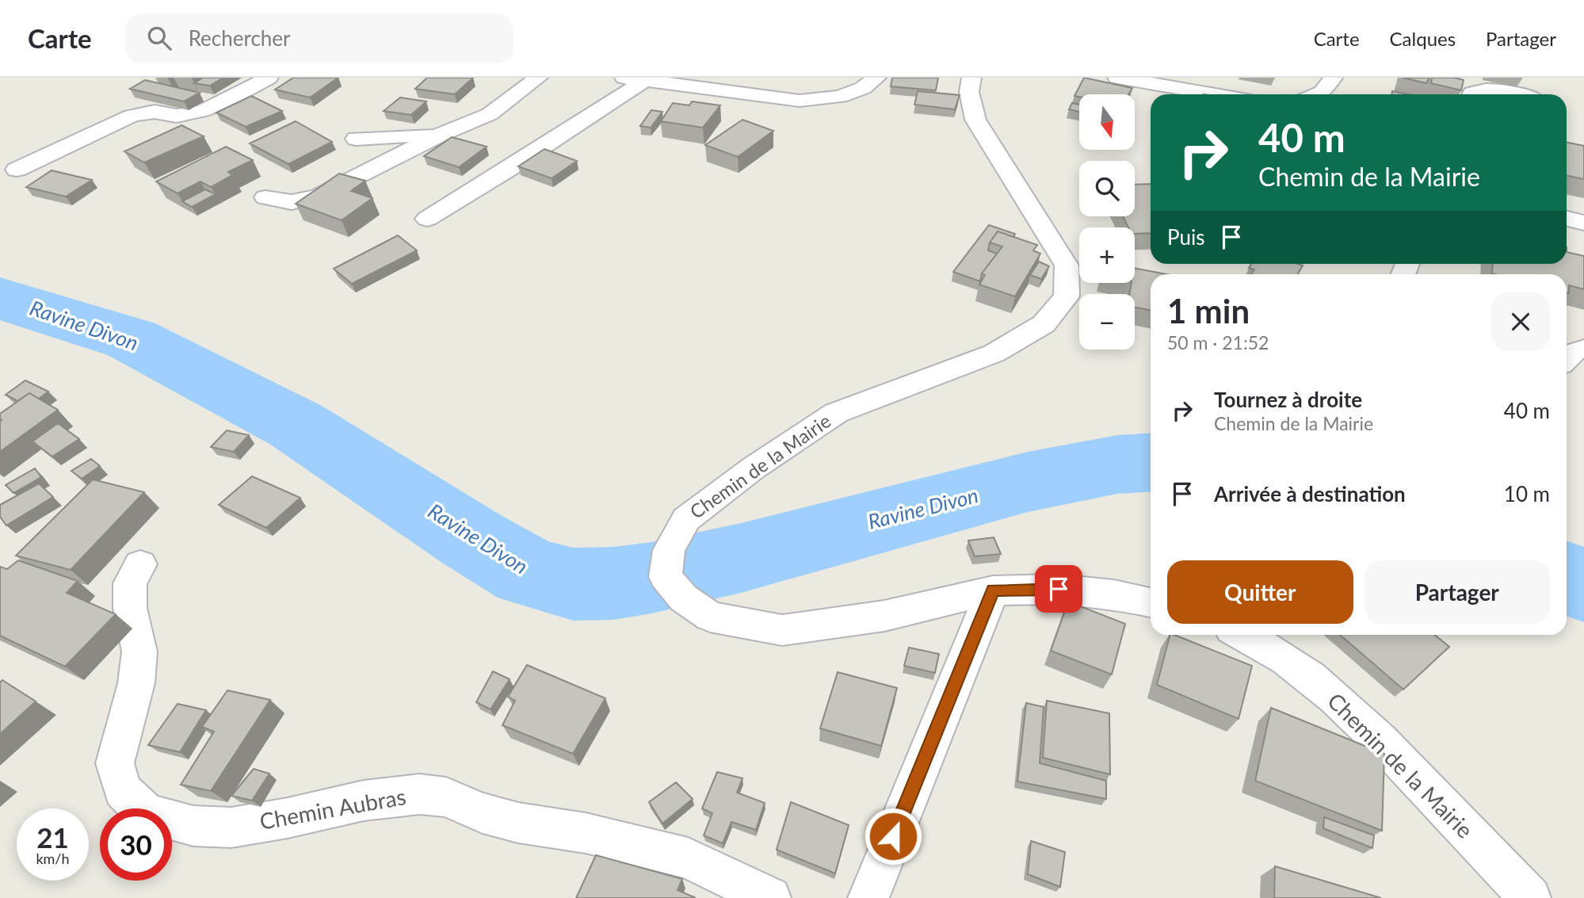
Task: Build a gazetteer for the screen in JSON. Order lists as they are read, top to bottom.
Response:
{
  "streets": {
    "street": ["Chemin de la Mairie", "Chemin Aubras"]
  },
  "water": ["Ravine Divon"],
  "north": "bottom",
  "page": {
    "header": "Carte",
    "search": "Rechercher",
    "nav": ["Carte", "Calques", "Partager"],
    "map_buttons": ["+", "−"],
    "turn": ["40 m", "Chemin de la Mairie"],
    "then": "Puis",
    "heading": ["1 min", "50 m · 21:52"],
    "list": [
      {
        "name": "Tournez à droite",
        "note": "Chemin de la Mairie",
        "value": "40 m"
      },
      {
        "name": "Arrivée à destination",
        "value": "10 m"
      }
    ],
    "buttons": ["Quitter", "Partager"],
    "speed": "21 km/h",
    "limit": "30"
  }
}
